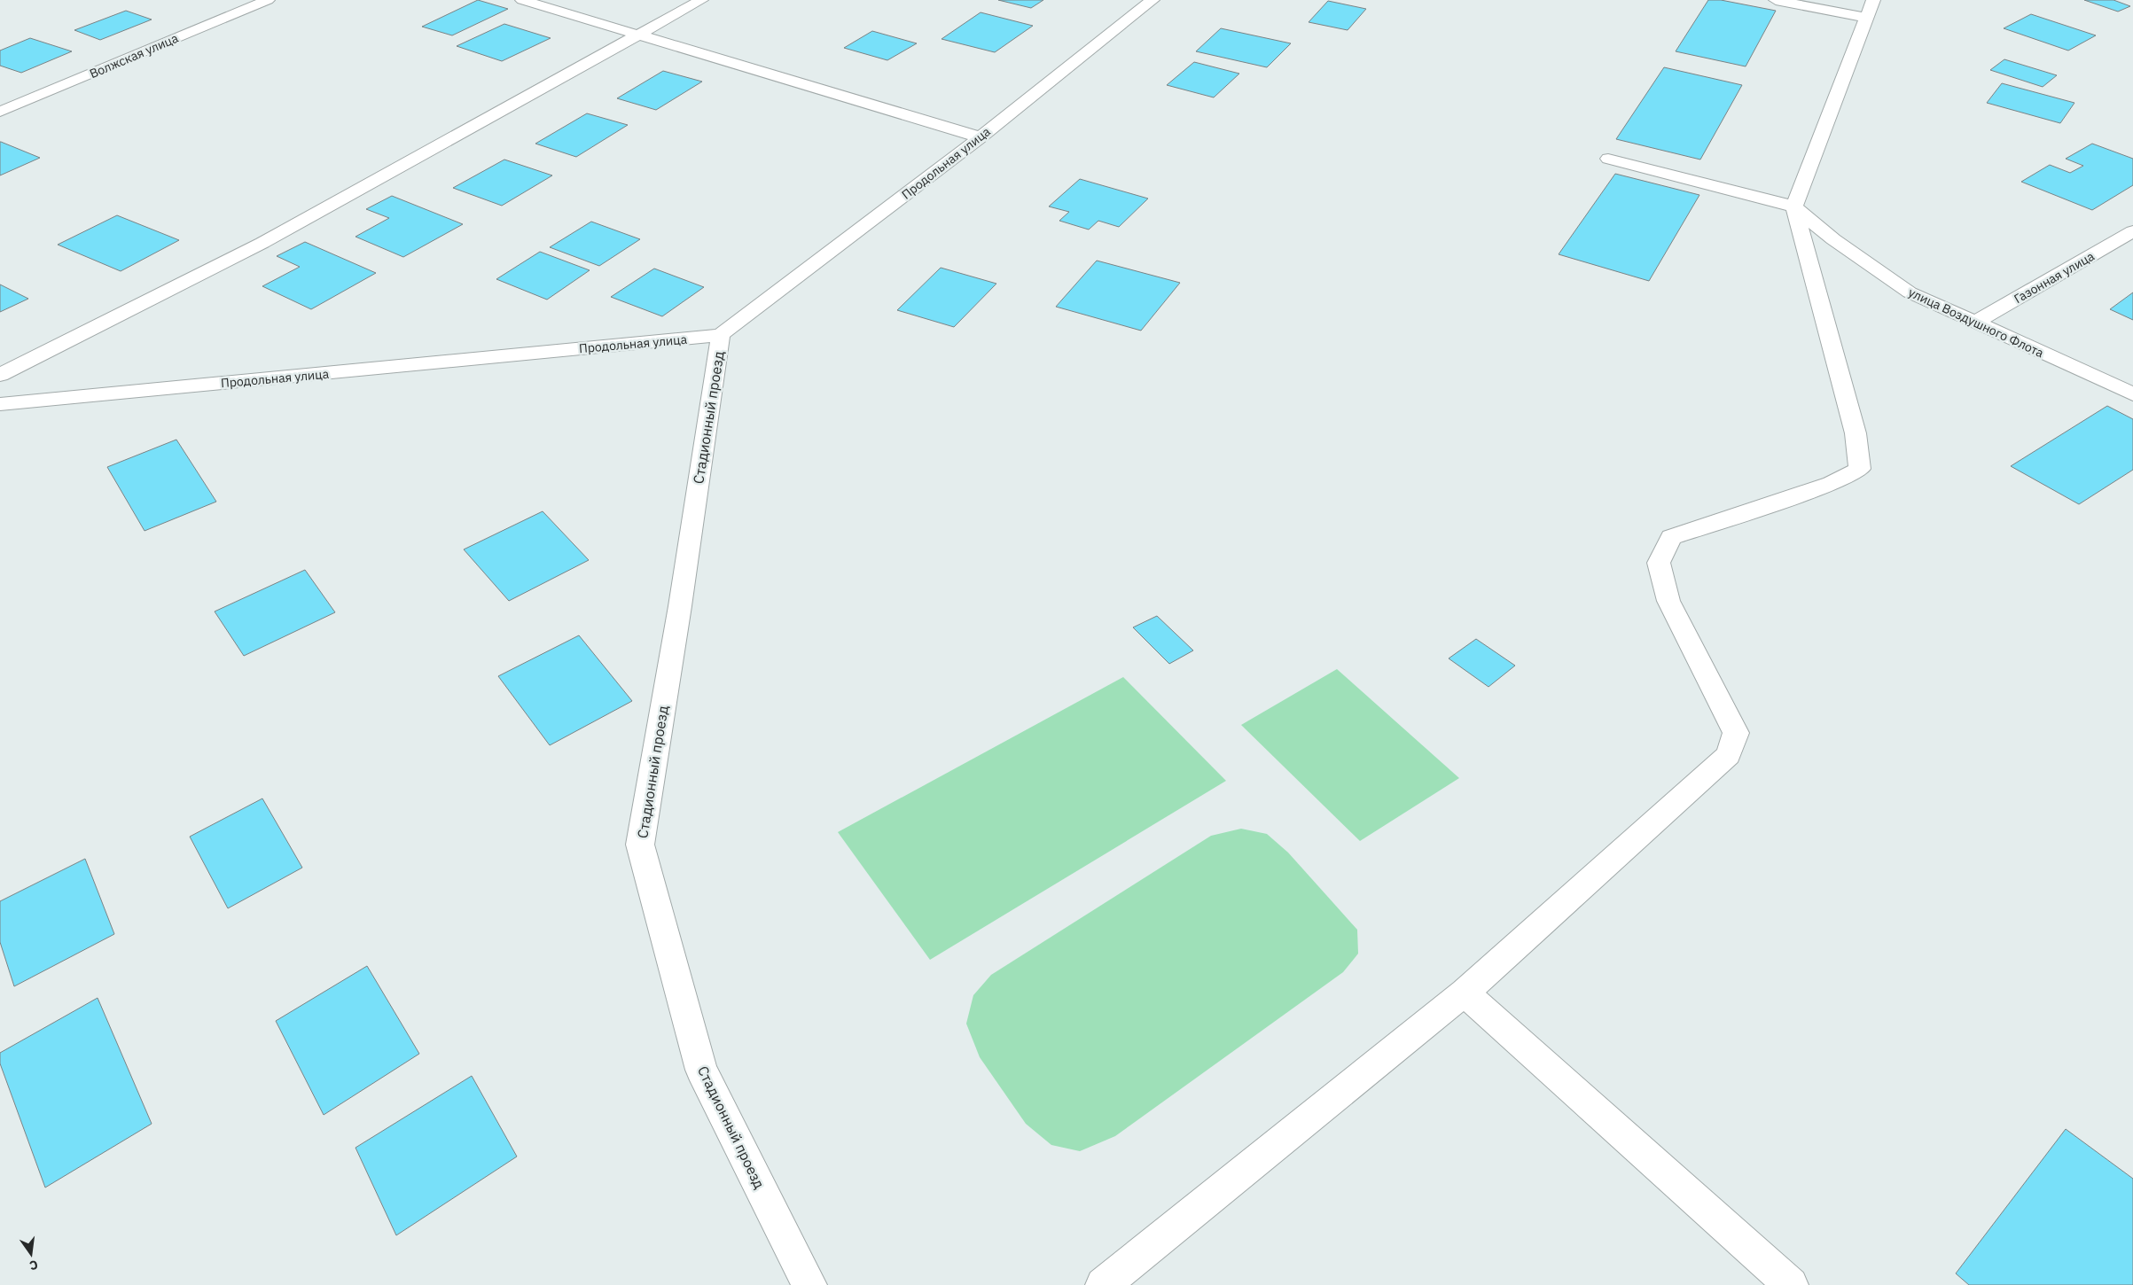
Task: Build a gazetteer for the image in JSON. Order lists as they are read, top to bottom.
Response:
{
  "streets": {
    "street": [
      "Волжская улица",
      "Продольная улица",
      "Газонная улица",
      "улица Воздушного Флота",
      "Стадионный проезд"
    ]
  },
  "crossings": [
    ["Продольная улица", "Стадионный проезд"],
    ["Газонная улица", "улица Воздушного Флота"]
  ],
  "north": "bottom"
}
